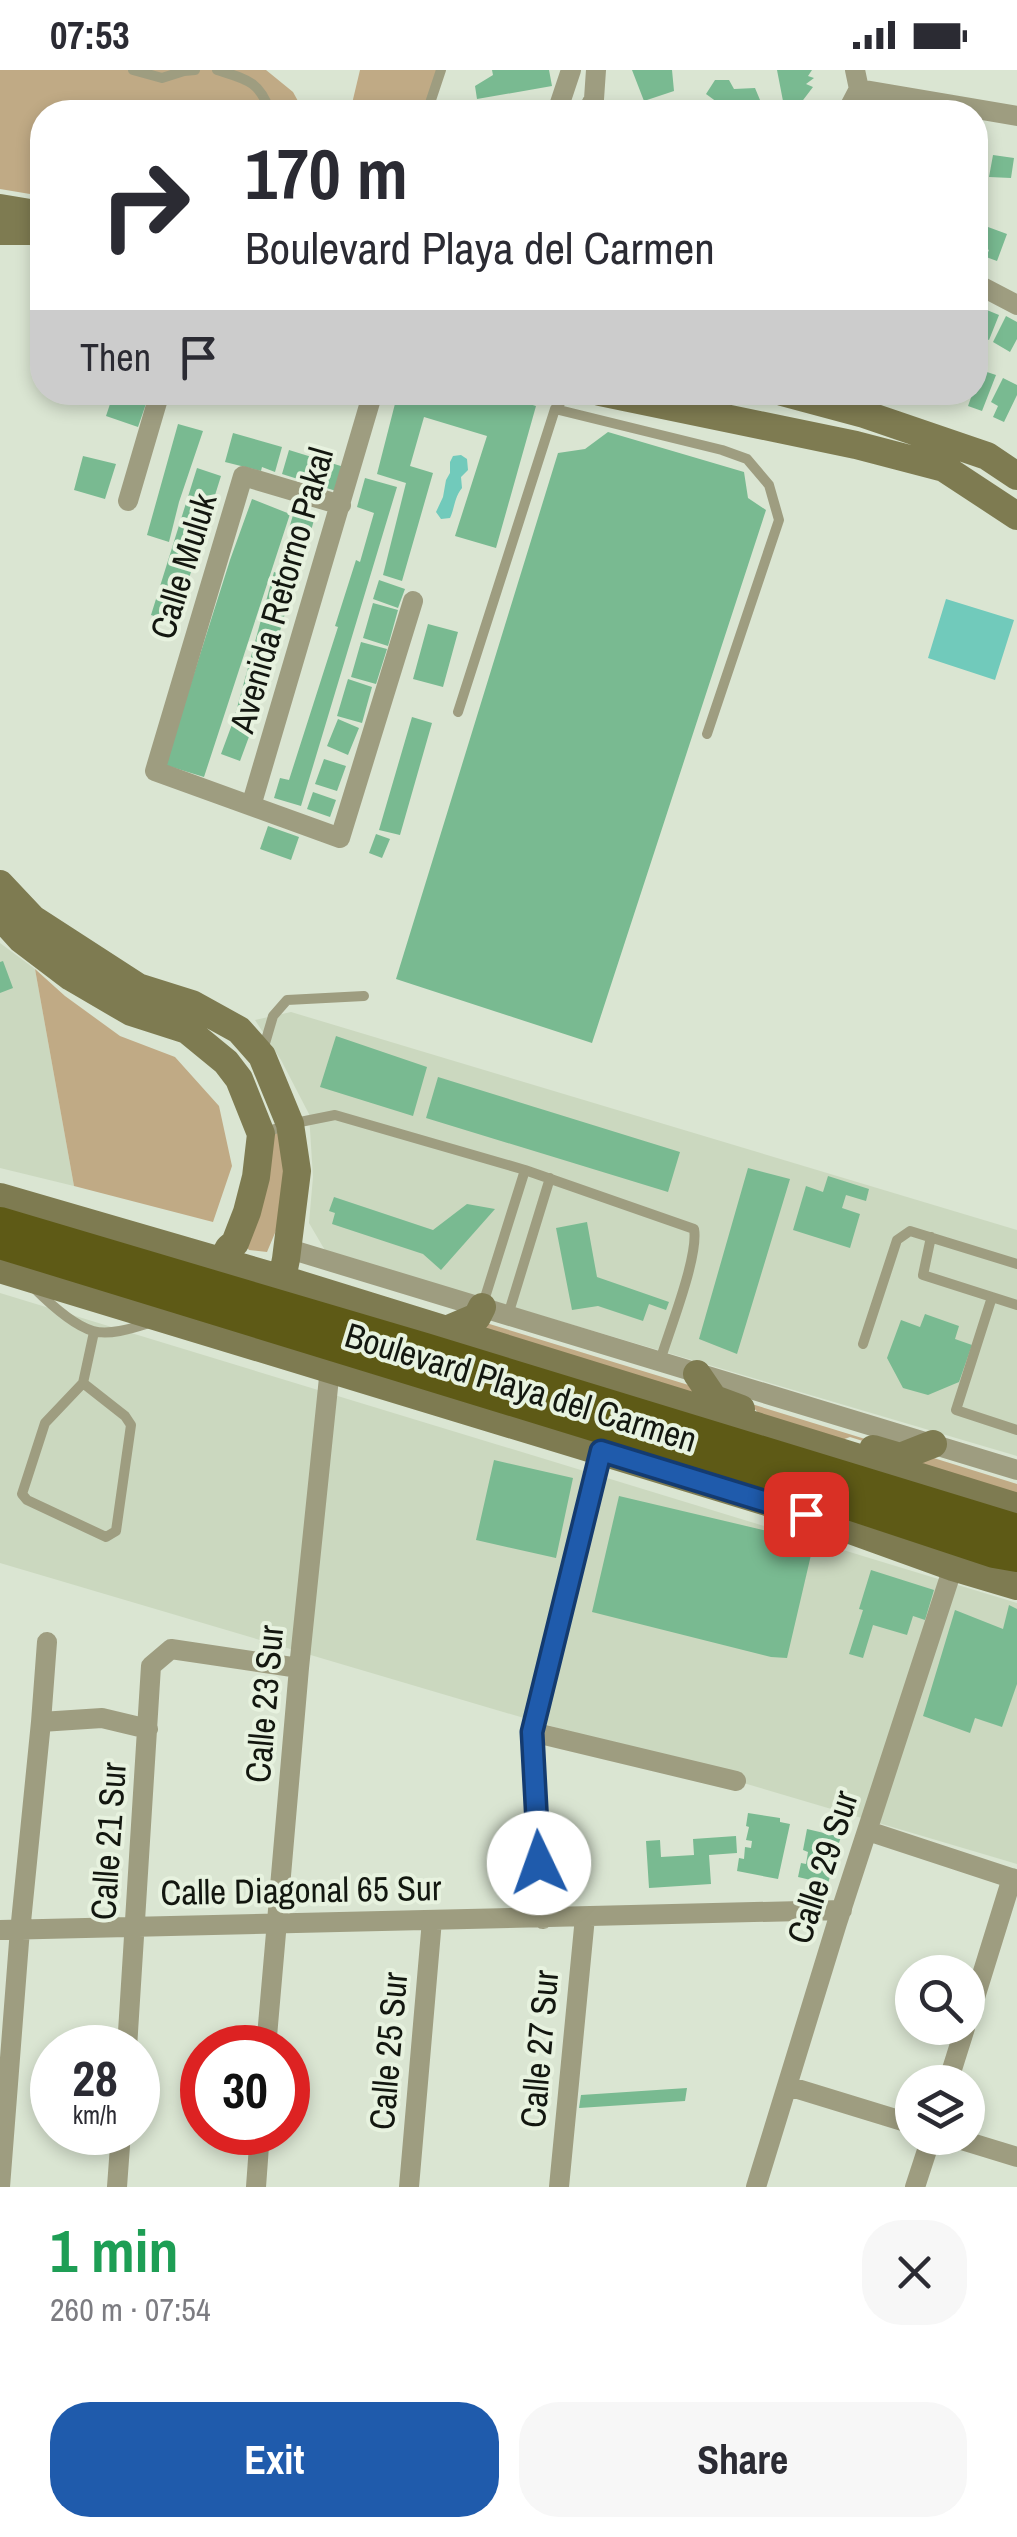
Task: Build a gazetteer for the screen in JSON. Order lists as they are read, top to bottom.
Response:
{
  "streets": {
    "main road": ["Boulevard Playa del Carmen"],
    "street": [
      "Calle Muluk",
      "Avenida Retorno Pakal",
      "Calle 23 Sur",
      "Calle 21 Sur",
      "Calle 29 Sur",
      "Calle Diagonal 65 Sur",
      "Calle 27 Sur",
      "Calle 25 Sur"
    ]
  },
  "crossings": [
    ["Calle Muluk", "Avenida Retorno Pakal"],
    ["Boulevard Playa del Carmen", "Calle 23 Sur"],
    ["Boulevard Playa del Carmen", "Calle 29 Sur"],
    ["Boulevard Playa del Carmen", "Calle 27 Sur"],
    ["Calle 23 Sur", "Calle 21 Sur"],
    ["Calle 23 Sur", "Calle Diagonal 65 Sur"],
    ["Calle 21 Sur", "Calle Diagonal 65 Sur"],
    ["Calle 29 Sur", "Calle Diagonal 65 Sur"],
    ["Calle Diagonal 65 Sur", "Calle 27 Sur"],
    ["Calle Diagonal 65 Sur", "Calle 25 Sur"]
  ],
  "page": {
    "status": "07:53",
    "turn": ["170 m", "Boulevard Playa del Carmen"],
    "then": "Then",
    "speed": "28 km/h",
    "limit": "30",
    "heading": ["1 min", "260 m · 07:54"],
    "buttons": ["Exit", "Share"]
  }
}
